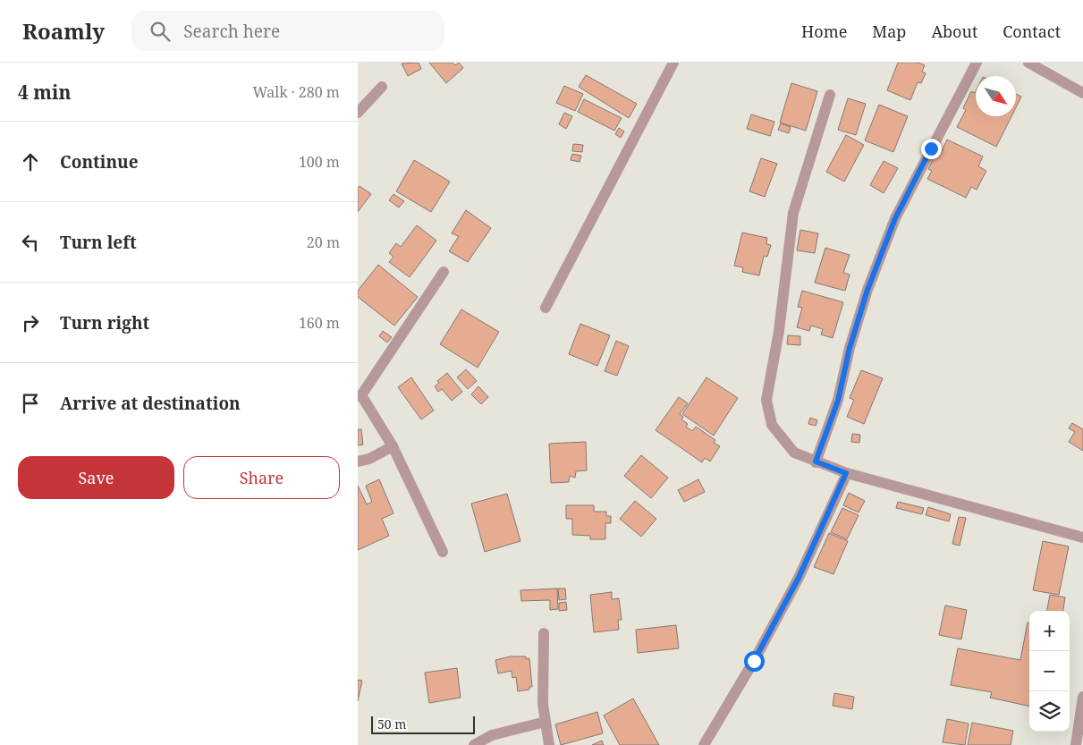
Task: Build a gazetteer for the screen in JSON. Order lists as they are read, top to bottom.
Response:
{
  "scale_bar": "50 m",
  "north": "bottom right",
  "page": {
    "header": "Roamly",
    "search": "Search here",
    "nav": [
      "Home",
      "Map",
      "About",
      "Contact"
    ],
    "heading": ["4 min", "Walk · 280 m"],
    "list": [
      ["Continue", "100 m"],
      ["Turn left", "20 m"],
      ["Turn right", "160 m"],
      "Arrive at destination"
    ],
    "buttons": ["Save", "Share"],
    "map_buttons": ["+", "−"],
    "scale": "50 m"
  }
}
